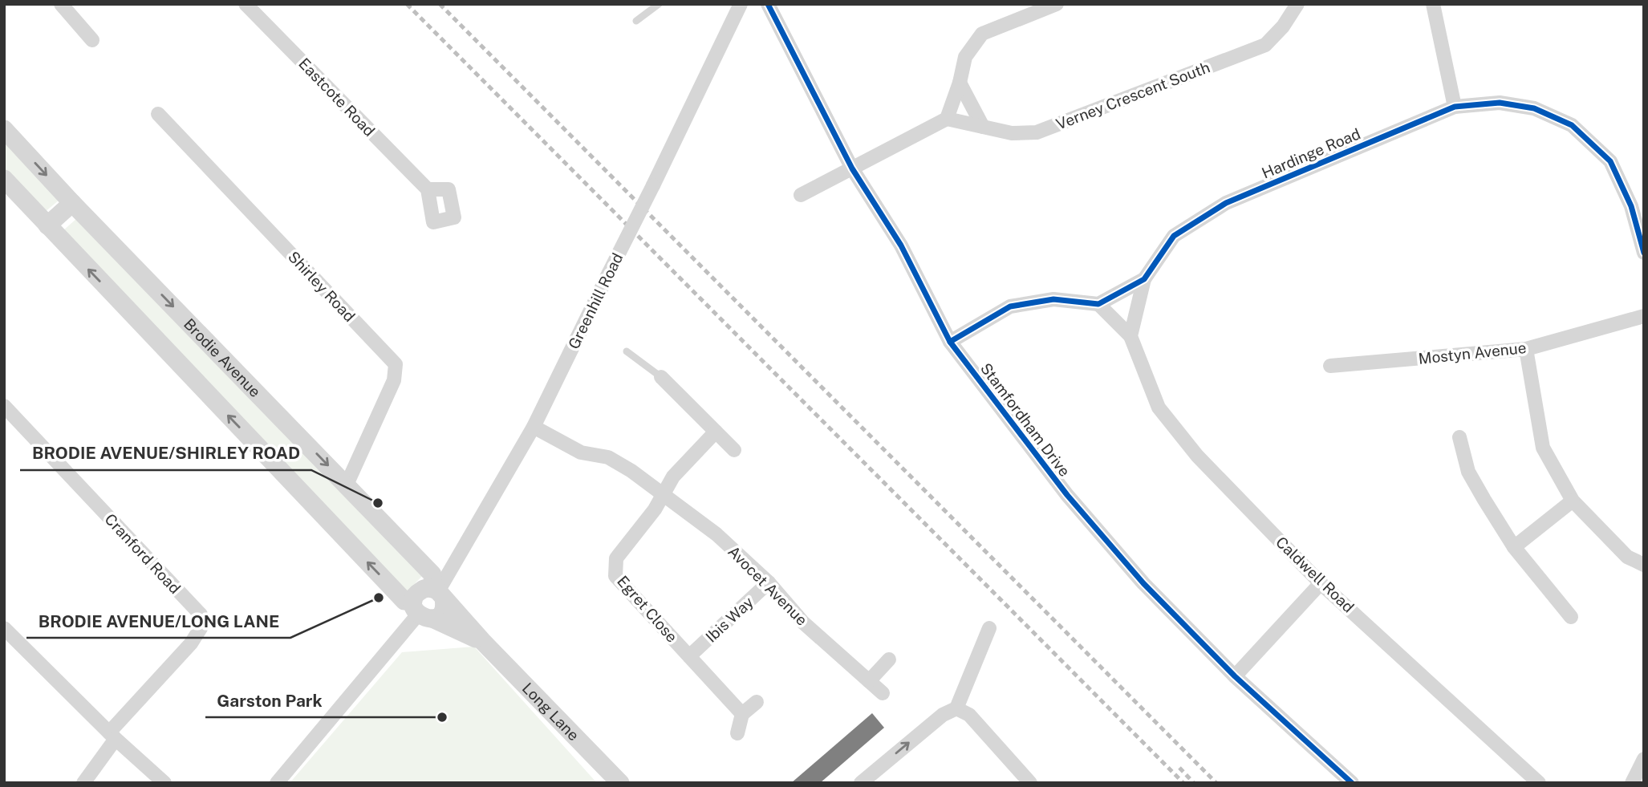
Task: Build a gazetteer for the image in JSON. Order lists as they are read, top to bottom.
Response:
{
  "streets": {
    "street": [
      "Verney Crescent South",
      "Eastcote Road",
      "Hardinge Road",
      "Shirley Road",
      "Greenhill Road",
      "Mostyn Avenue",
      "Brodie Avenue",
      "Stamfordham Drive",
      "Cranford Road",
      "Caldwell Road",
      "Avocet Avenue",
      "Egret Close",
      "Ibis Way",
      "Long Lane"
    ]
  },
  "crossings": [
    ["Hardinge Road", "Caldwell Road"],
    ["Shirley Road", "Brodie Avenue"],
    ["Greenhill Road", "Brodie Avenue"],
    ["Greenhill Road", "Avocet Avenue"],
    ["Greenhill Road", "Long Lane"],
    ["Brodie Avenue", "Long Lane"],
    ["Avocet Avenue", "Egret Close"],
    ["Avocet Avenue", "Ibis Way"],
    ["Egret Close", "Ibis Way"]
  ],
  "places": ["BRODIE AVENUE/SHIRLEY ROAD", "BRODIE AVENUE/LONG LANE", "Garston Park"]
}
